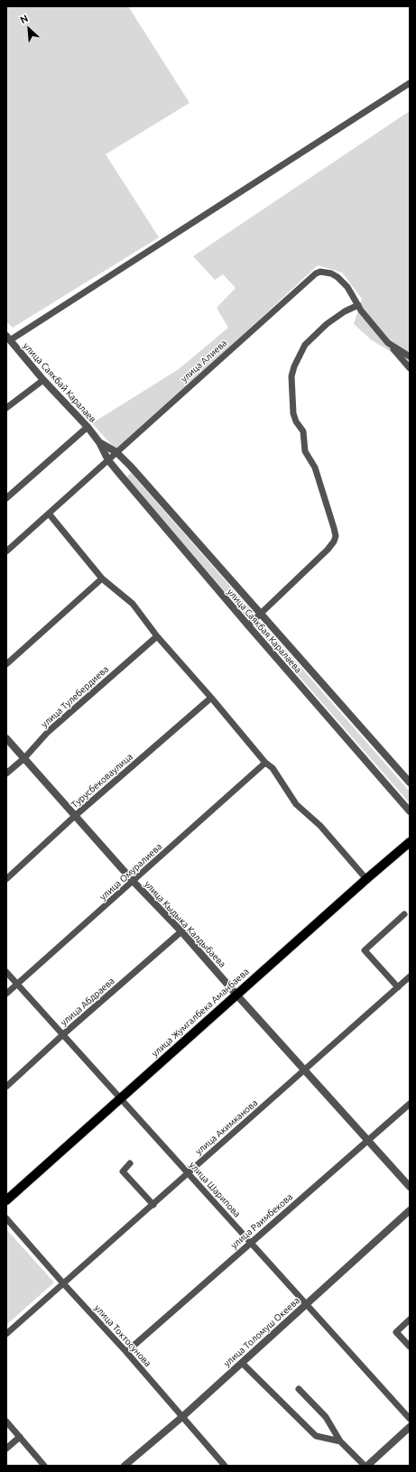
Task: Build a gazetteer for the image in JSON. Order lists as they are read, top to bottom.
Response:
{
  "streets": {
    "main road": ["улица Жумгалбека Аманбаева"],
    "street": [
      "улица Алиева",
      "улица Саякбай Каралаев",
      "улица Саякбая Каралаева",
      "улица Тулебердиева",
      "Турусбековаулица",
      "улица Омуралиева",
      "улица Кыдыка Калдыбаева",
      "улица Абдраева",
      "улица Акимканова",
      "улица Шарипова",
      "улица Раимбекова",
      "улица Толомуш Океева",
      "улица Токтосунова"
    ]
  },
  "crossings": [
    ["улица Алиева", "улица Саякбай Каралаев"],
    ["улица Алиева", "улица Саякбая Каралаева"],
    ["улица Саякбай Каралаев", "улица Саякбая Каралаева"],
    ["улица Тулебердиева", "улица Кыдыка Калдыбаева"],
    ["Турусбековаулица", "улица Кыдыка Калдыбаева"],
    ["улица Омуралиева", "улица Кыдыка Калдыбаева"],
    ["улица Омуралиева", "улица Шарипова"],
    ["улица Кыдыка Калдыбаева", "улица Абдраева"],
    ["улица Кыдыка Калдыбаева", "улица Жумгалбека Аманбаева"],
    ["улица Кыдыка Калдыбаева", "улица Акимканова"],
    ["улица Кыдыка Калдыбаева", "улица Раимбекова"],
    ["улица Абдраева", "улица Шарипова"],
    ["улица Жумгалбека Аманбаева", "улица Шарипова"],
    ["улица Акимканова", "улица Шарипова"],
    ["улица Акимканова", "улица Токтосунова"],
    ["улица Шарипова", "улица Раимбекова"],
    ["улица Шарипова", "улица Толомуш Океева"],
    ["улица Раимбекова", "улица Токтосунова"],
    ["улица Толомуш Океева", "улица Токтосунова"]
  ],
  "north": "top left"
}
